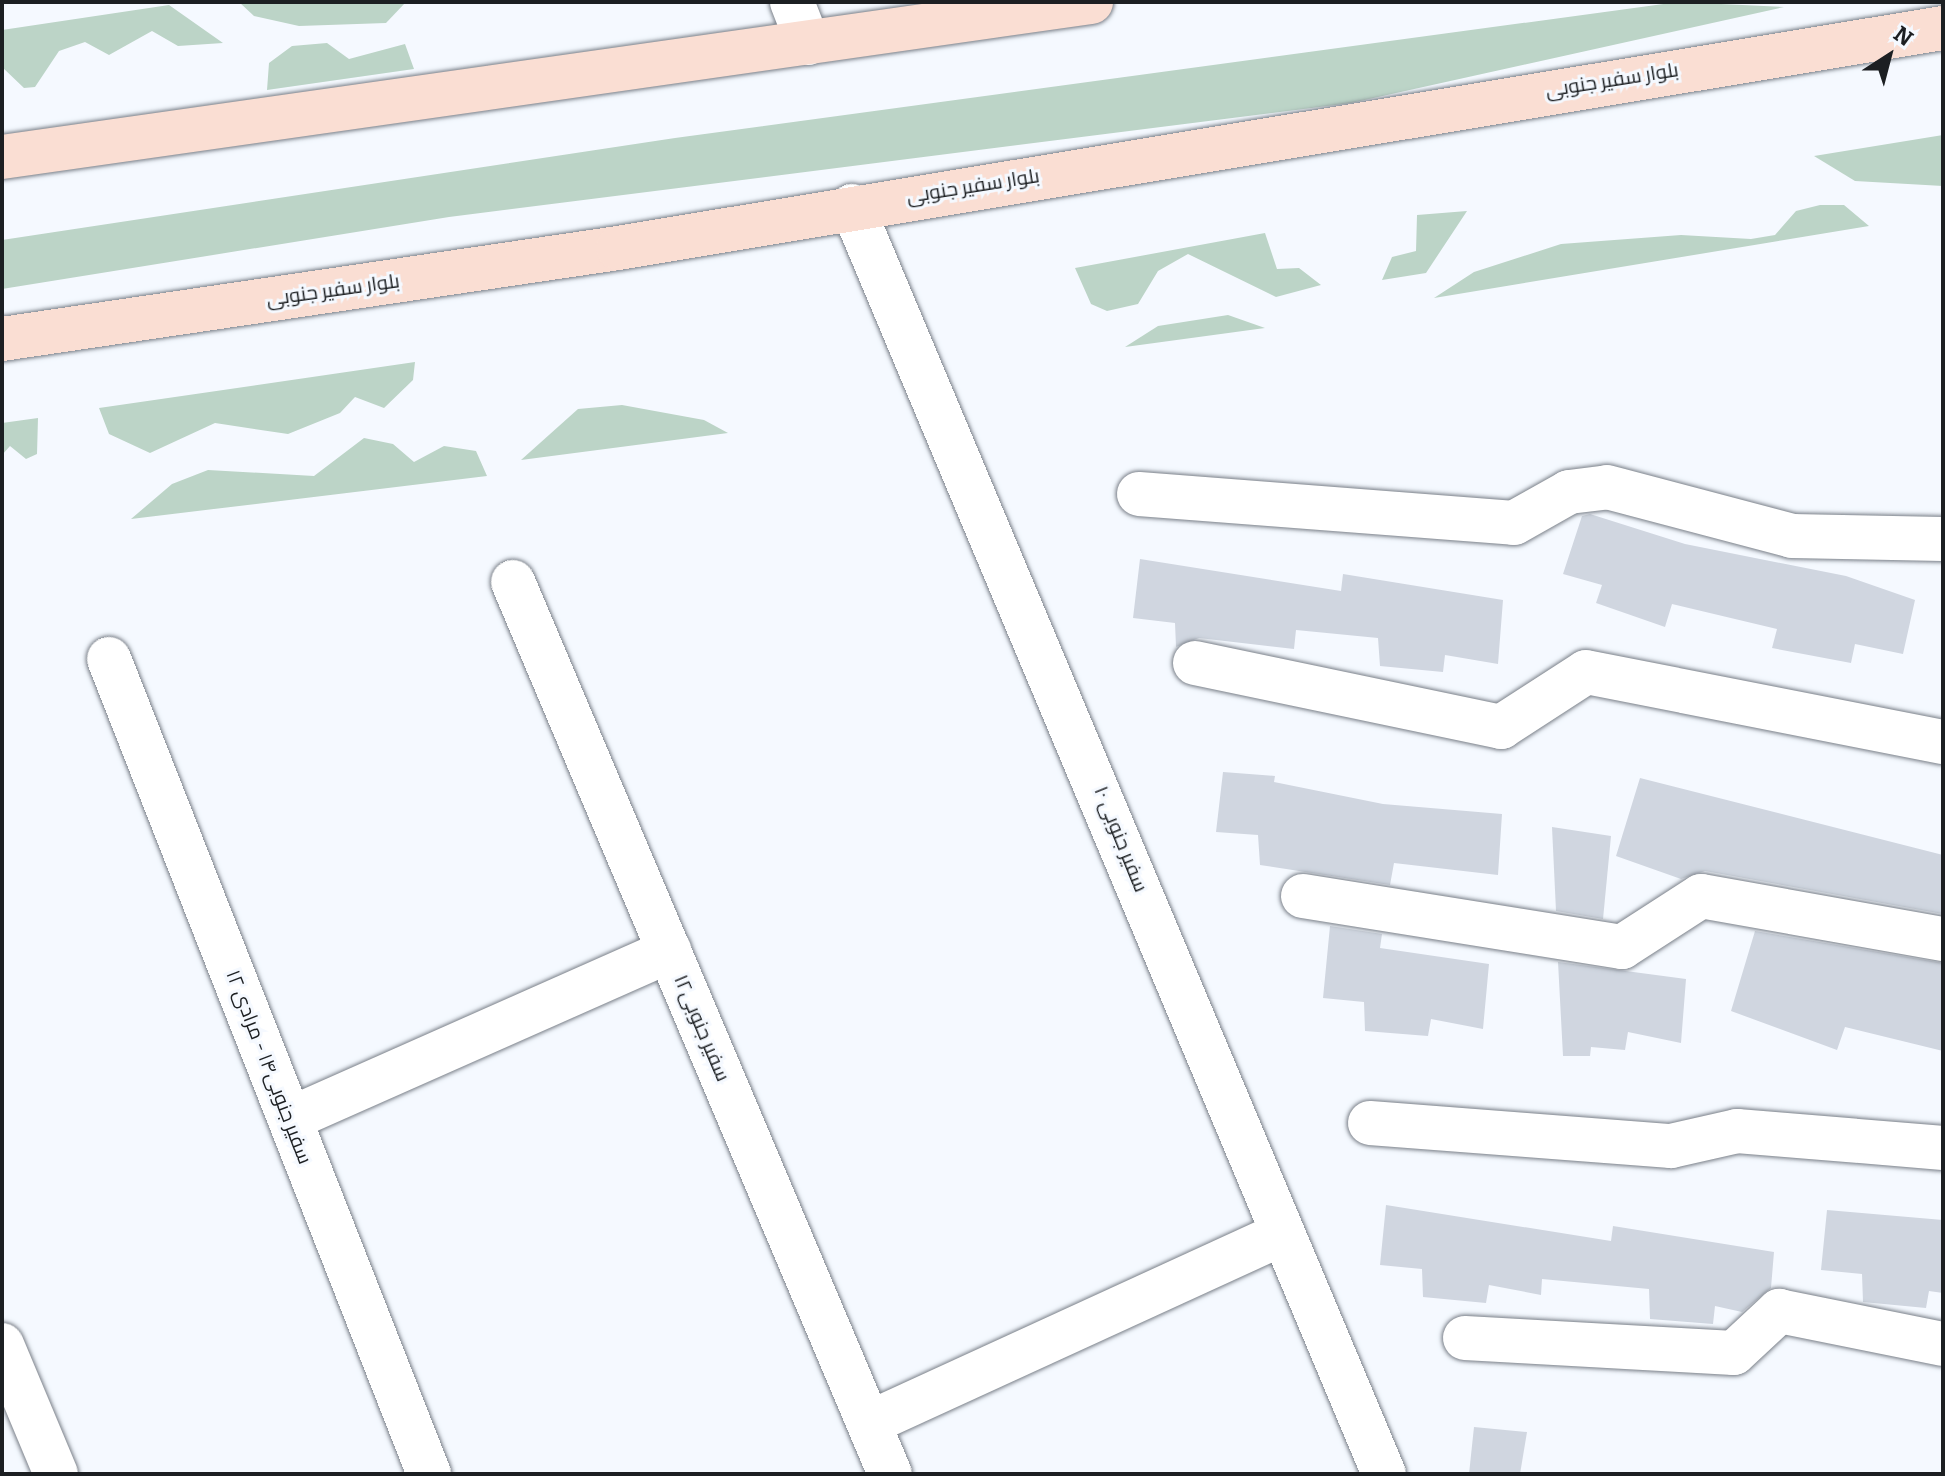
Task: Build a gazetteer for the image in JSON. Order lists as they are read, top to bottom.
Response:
{
  "streets": {
    "main road": ["بلوار سفیر جنوبی"],
    "street": ["سفیر جنوبی ۱۰", "سفیر جنوبی۱۲", "سفیر جنوبی۱۴ - مرادی ۱۲"]
  },
  "crossings": [
    ["بلوار سفیر جنوبی", "سفیر جنوبی ۱۰"]
  ],
  "north": "top right"
}
